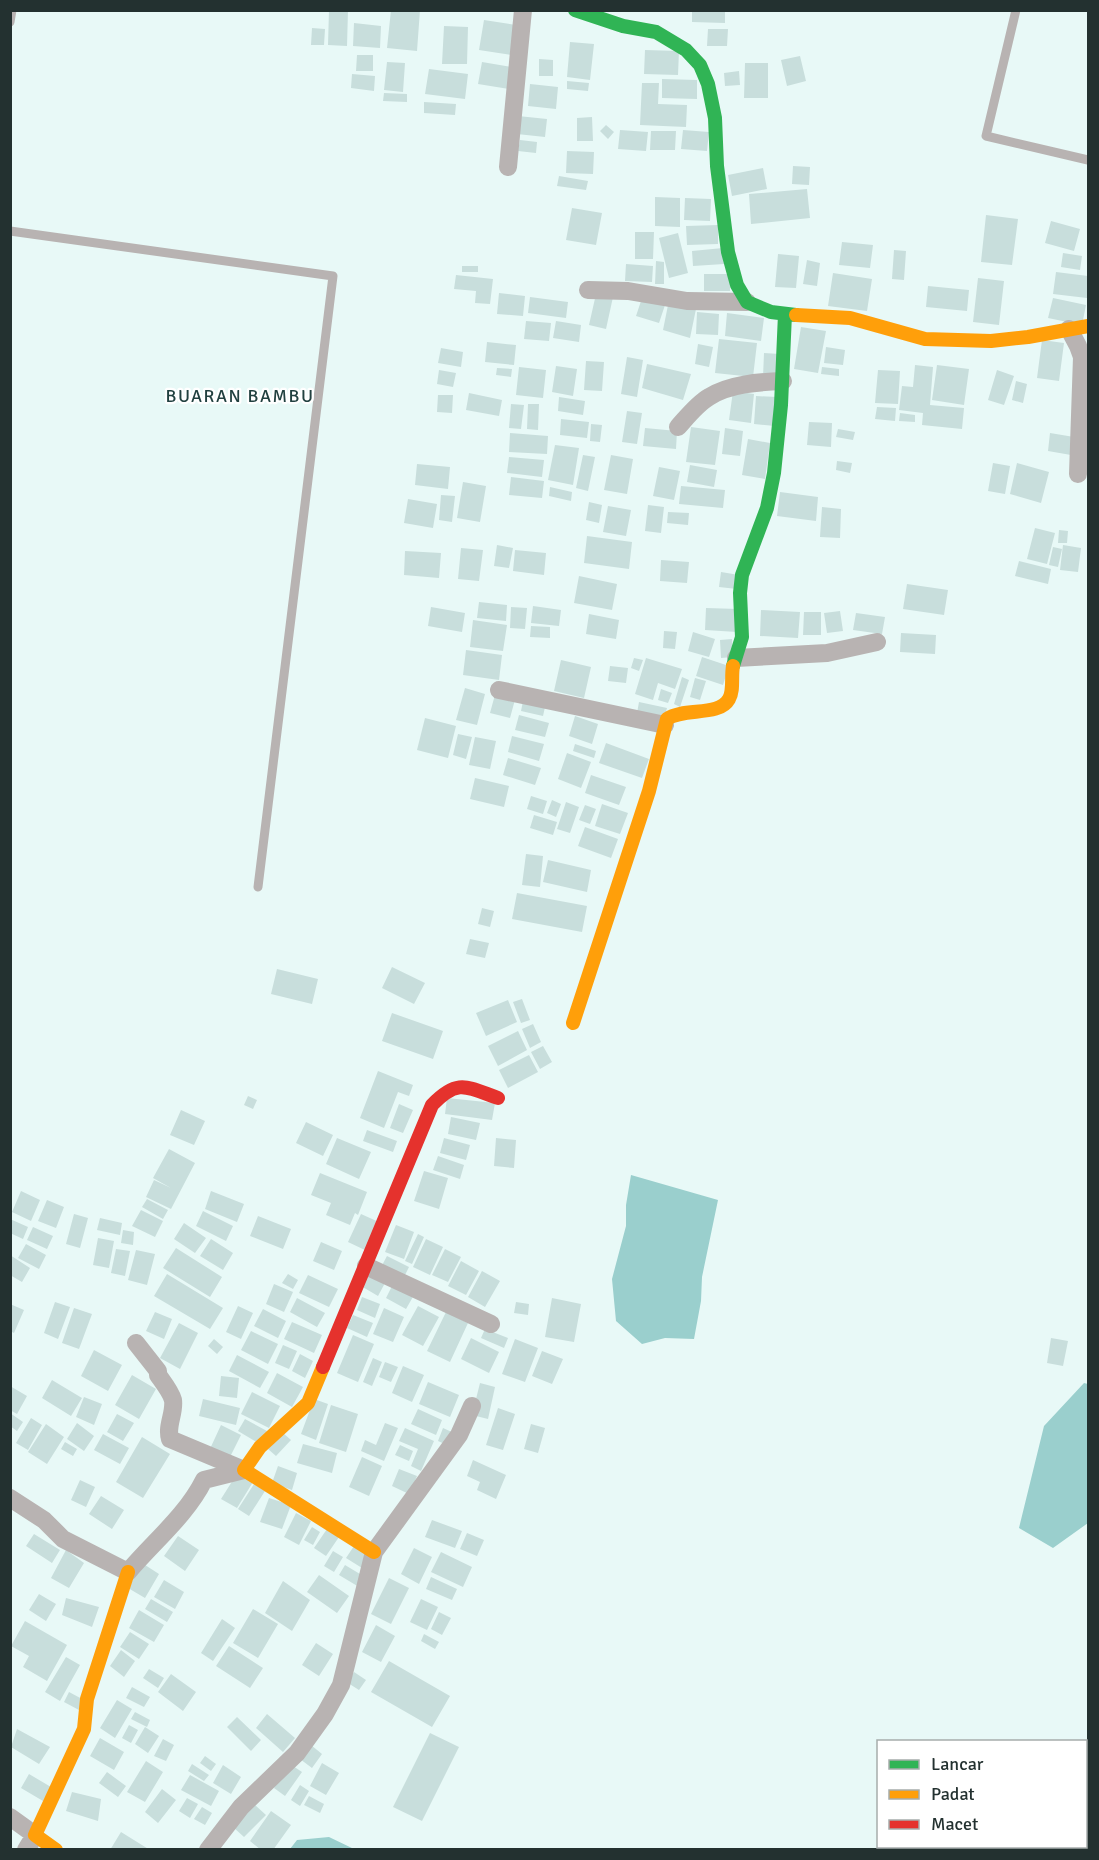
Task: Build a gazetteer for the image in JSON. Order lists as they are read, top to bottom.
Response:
{
  "districts": ["BUARAN BAMBU"],
  "legend": ["Lancar", "Padat", "Macet"]
}
